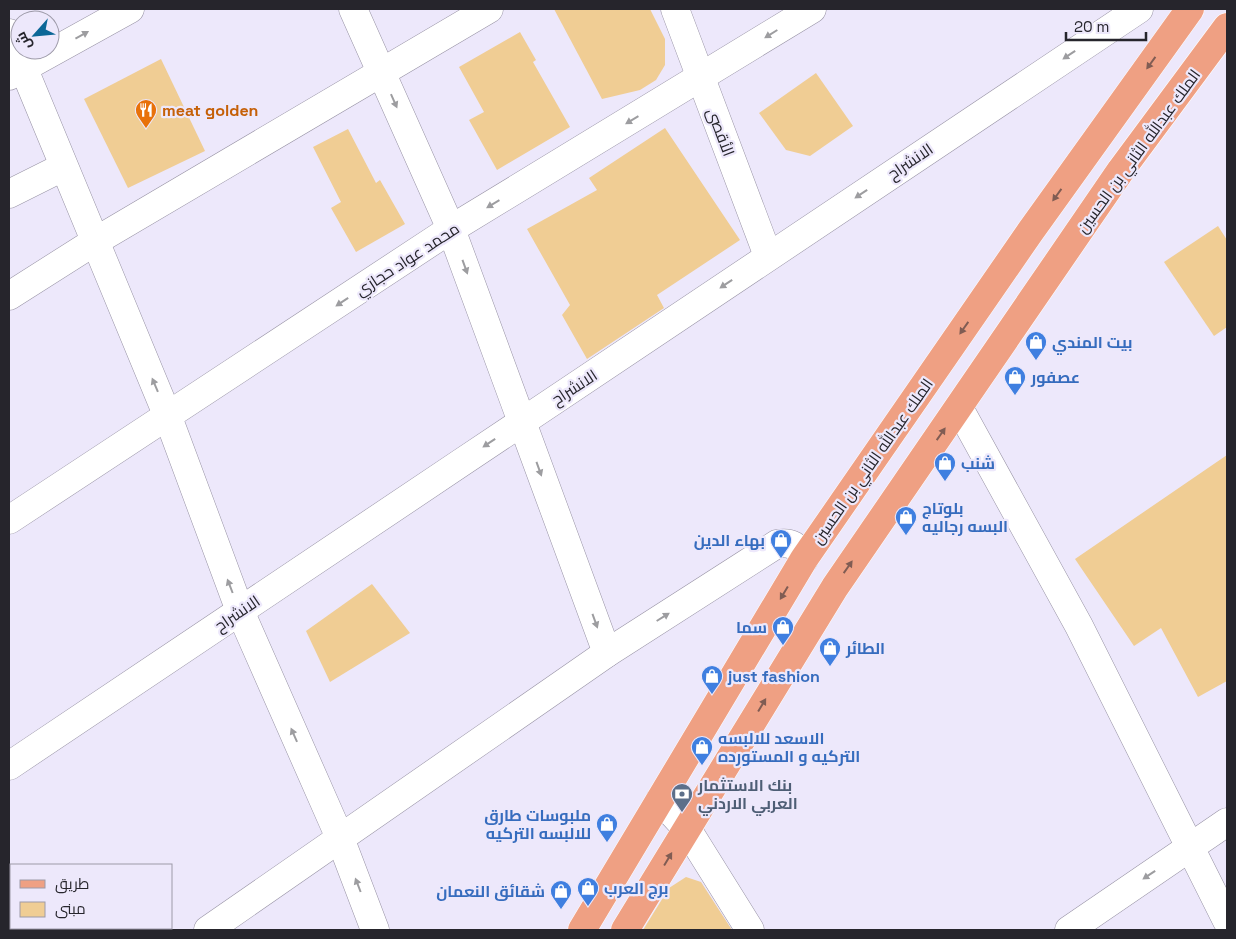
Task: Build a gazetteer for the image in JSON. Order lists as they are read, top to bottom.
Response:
{
  "streets": {
    "main road": ["الملك عبدالله الثاني بن الحسين"],
    "street": ["الأقصى", "الانشراح", "محمد عواد حجازي"]
  },
  "crossings": [
    ["الأقصى", "الانشراح"],
    ["الأقصى", "محمد عواد حجازي"]
  ],
  "places": {
    "restaurant": ["meat golden"],
    "shop": [
      "بيت المندي",
      "عصفور",
      "شنب",
      "بلوتاج البسه رجاليه",
      "بهاء الدين",
      "سما",
      "الطائر",
      "just fashion",
      "الاسعد للالبسه التركيه و المستورده",
      "ملبوسات طارق للالبسه التركيه",
      "برج العرب",
      "شقائق النعمان"
    ],
    "bank": ["بنك الاستثمار العربي الاردني"]
  },
  "legend": ["طريق", "مبنى"],
  "scale_bar": "20 m",
  "north": "bottom left"
}
